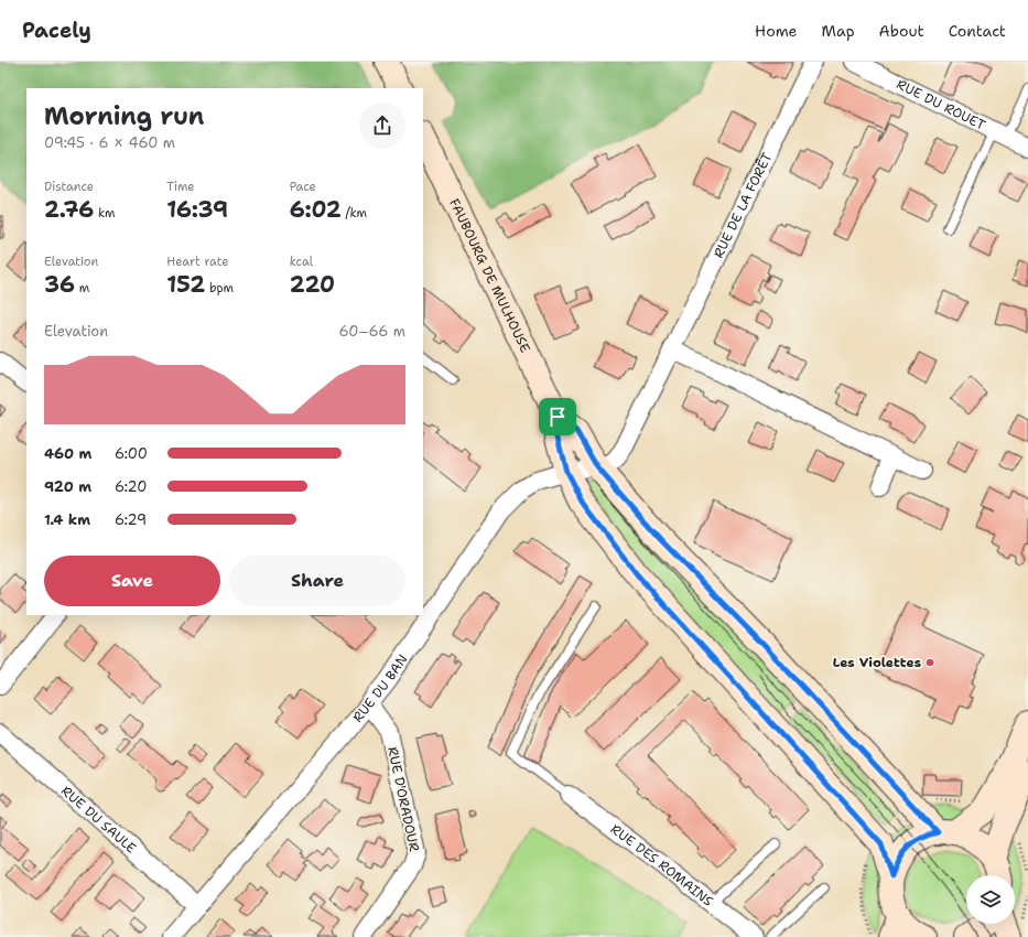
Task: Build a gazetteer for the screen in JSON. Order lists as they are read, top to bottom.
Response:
{
  "streets": {
    "main road": ["FAUBOURG DE MULHOUSE"],
    "street": [
      "RUE DU ROUET",
      "RUE DE LA FORÊT",
      "RUE DU BAN",
      "RUE D'ORADOUR",
      "RUE DU SAULE",
      "RUE DES ROMAINS"
    ]
  },
  "crossings": [
    ["RUE DE LA FORÊT", "RUE DU BAN"],
    ["RUE DU BAN", "RUE D'ORADOUR"],
    ["RUE DU BAN", "RUE DU SAULE"]
  ],
  "places": ["Les Violettes"],
  "page": {
    "header": "Pacely",
    "nav": [
      "Home",
      "Map",
      "About",
      "Contact"
    ],
    "heading": ["Morning run", "09:45 · 6 × 460 m"],
    "stats": [
      ["Distance", "2.76 km"],
      ["Time", "16:39"],
      ["Pace", "6:02 /km"],
      ["Elevation", "36 m"],
      ["Heart rate", "152 bpm"],
      ["kcal", "220"]
    ],
    "chart": ["Elevation", "60–66 m"],
    "list": [
      {
        "name": "460 m",
        "note": "6:00"
      },
      {
        "name": "920 m",
        "note": "6:20"
      },
      {
        "name": "1.4 km",
        "note": "6:29"
      }
    ],
    "buttons": ["Save", "Share"]
  }
}
